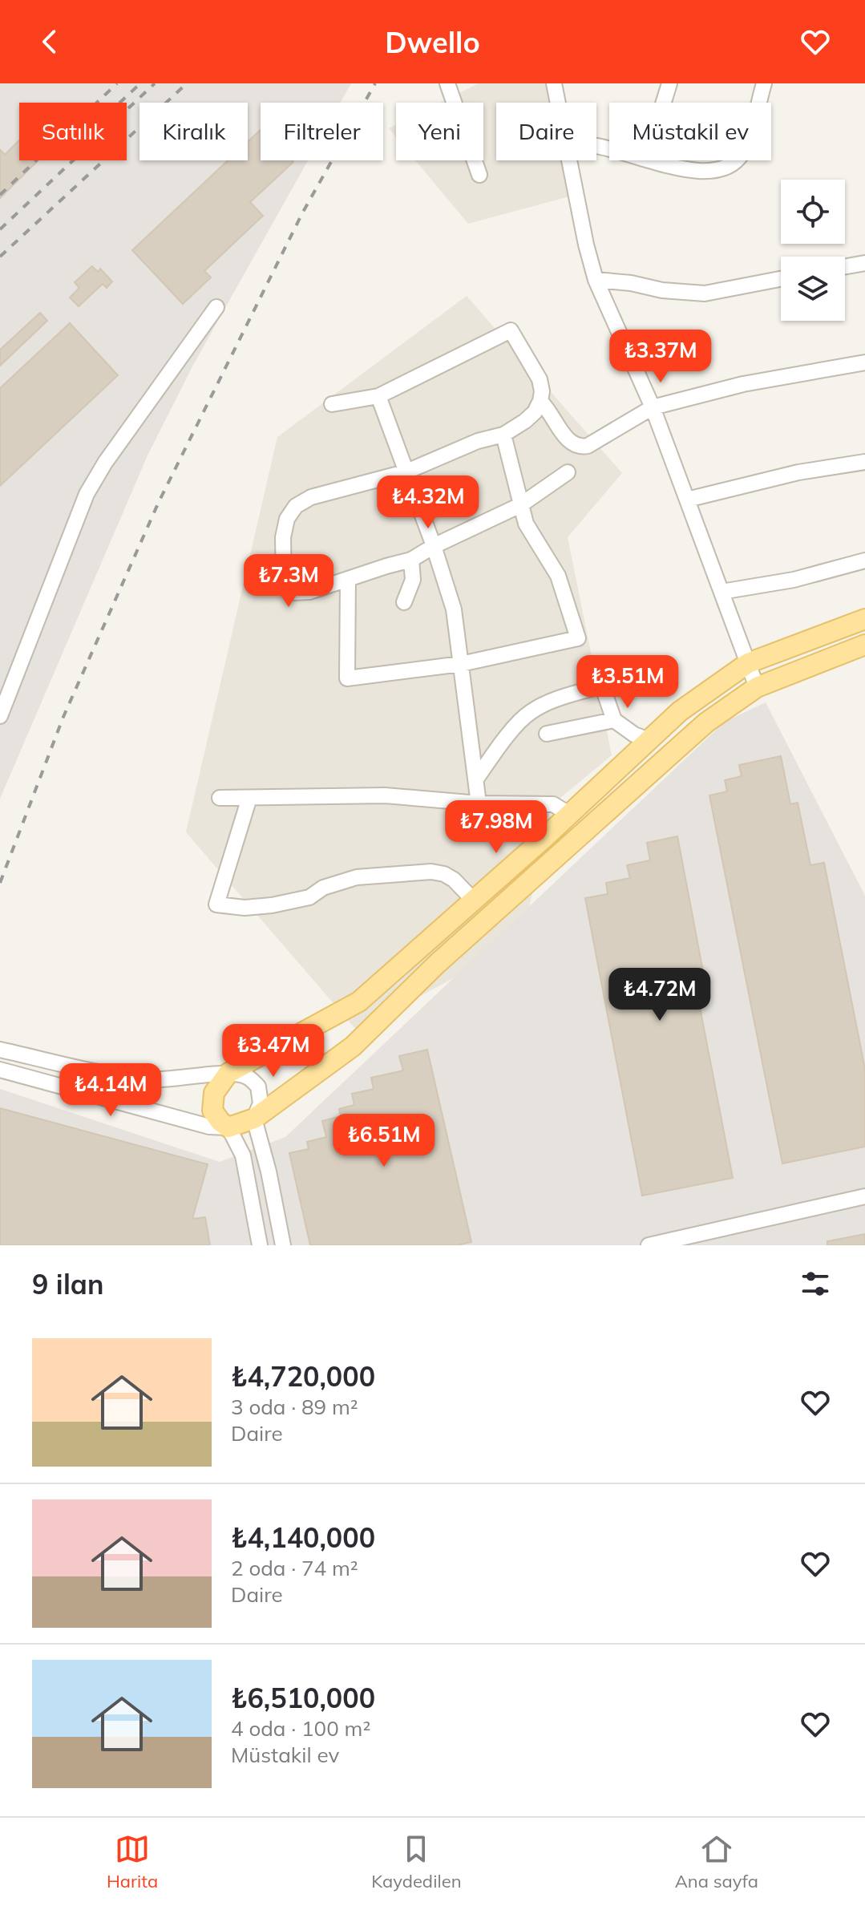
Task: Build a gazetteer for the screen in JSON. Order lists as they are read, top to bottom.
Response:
{
  "page": {
    "header": "Dwello",
    "chip": [
      "Satılık",
      "Kiralık",
      "Filtreler",
      "Yeni",
      "Daire",
      "Müstakil ev"
    ],
    "price": [
      "₺3.37M",
      "₺4.32M",
      "₺7.3M",
      "₺3.51M",
      "₺7.98M",
      "₺4.72M",
      "₺3.47M",
      "₺4.14M",
      "₺6.51M"
    ],
    "heading": "9 ilan",
    "list": [
      {
        "name": "₺4,720,000",
        "note": "3 oda · 89 m² · Daire"
      },
      {
        "name": "₺4,140,000",
        "note": "2 oda · 74 m² · Daire"
      },
      {
        "name": "₺6,510,000",
        "note": "4 oda · 100 m² · Müstakil ev"
      }
    ],
    "tabs": ["Harita", "Kaydedilen", "Ana sayfa"]
  }
}
